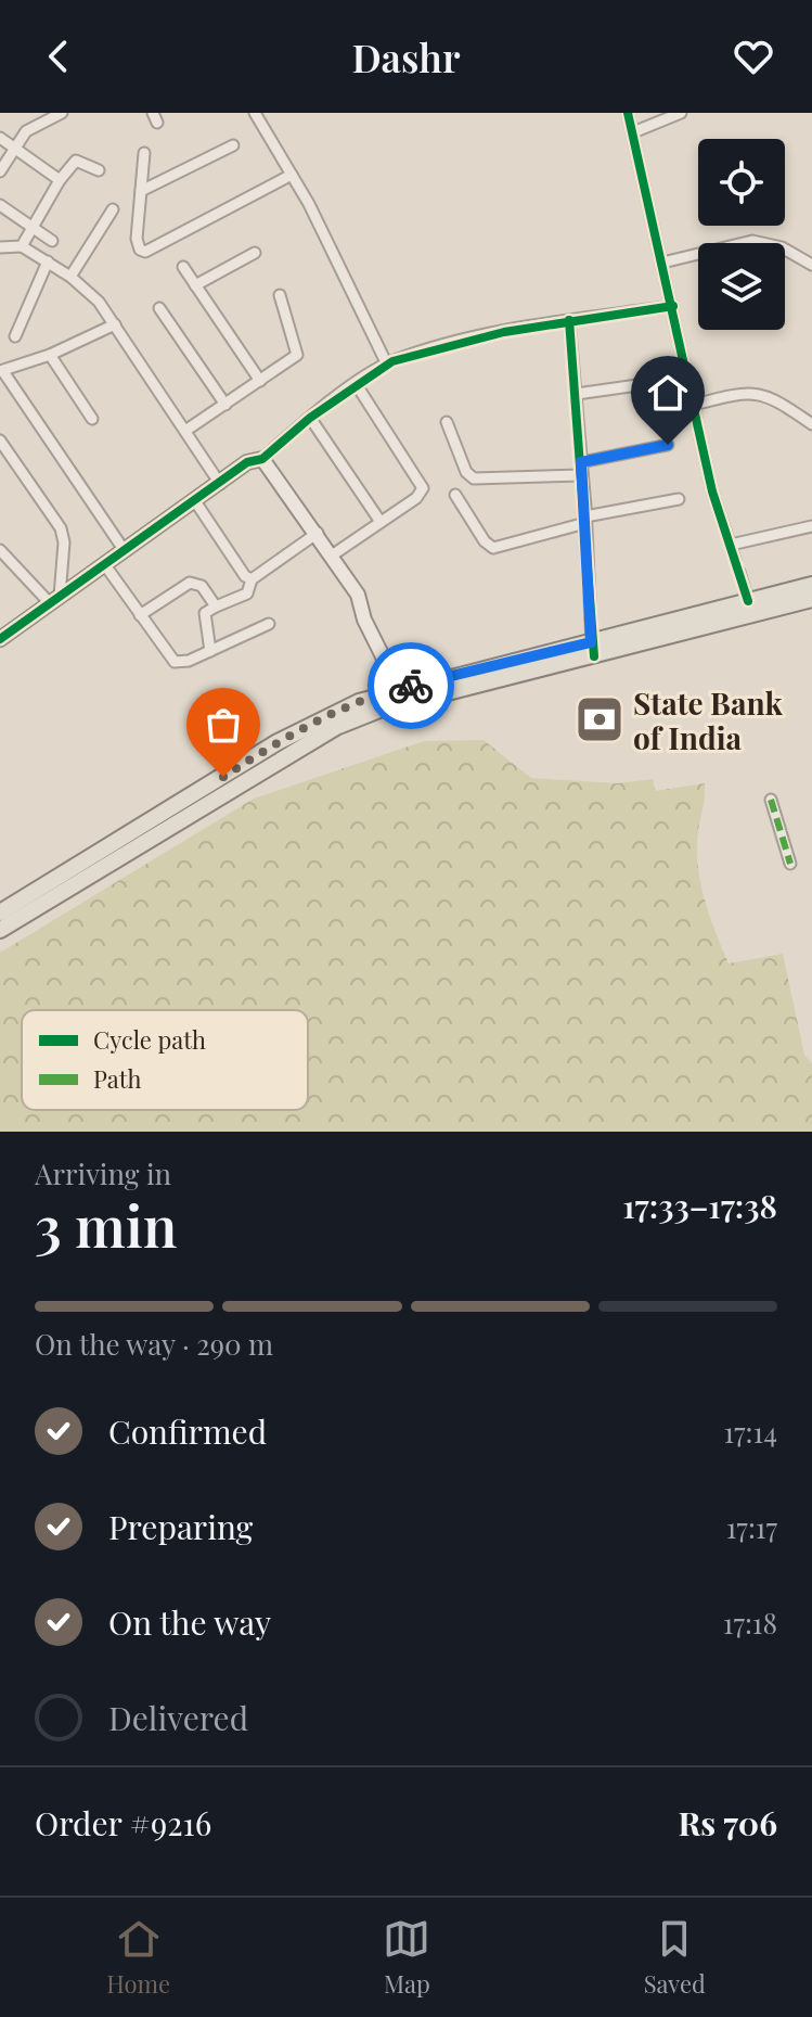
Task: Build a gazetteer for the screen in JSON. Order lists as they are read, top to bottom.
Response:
{
  "places": {
    "bank": ["State Bank of India"]
  },
  "legend": ["Cycle path", "Path"],
  "page": {
    "header": "Dashr",
    "heading": ["3 min", "Arriving in", "17:33–17:38"],
    "panel": ["Order #9216", "Rs 706"],
    "bar": "On the way · 290 m",
    "list": [
      ["Confirmed", "17:14"],
      ["Preparing", "17:17"],
      ["On the way", "17:18"],
      "Delivered"
    ],
    "tabs": ["Home", "Map", "Saved"]
  }
}
